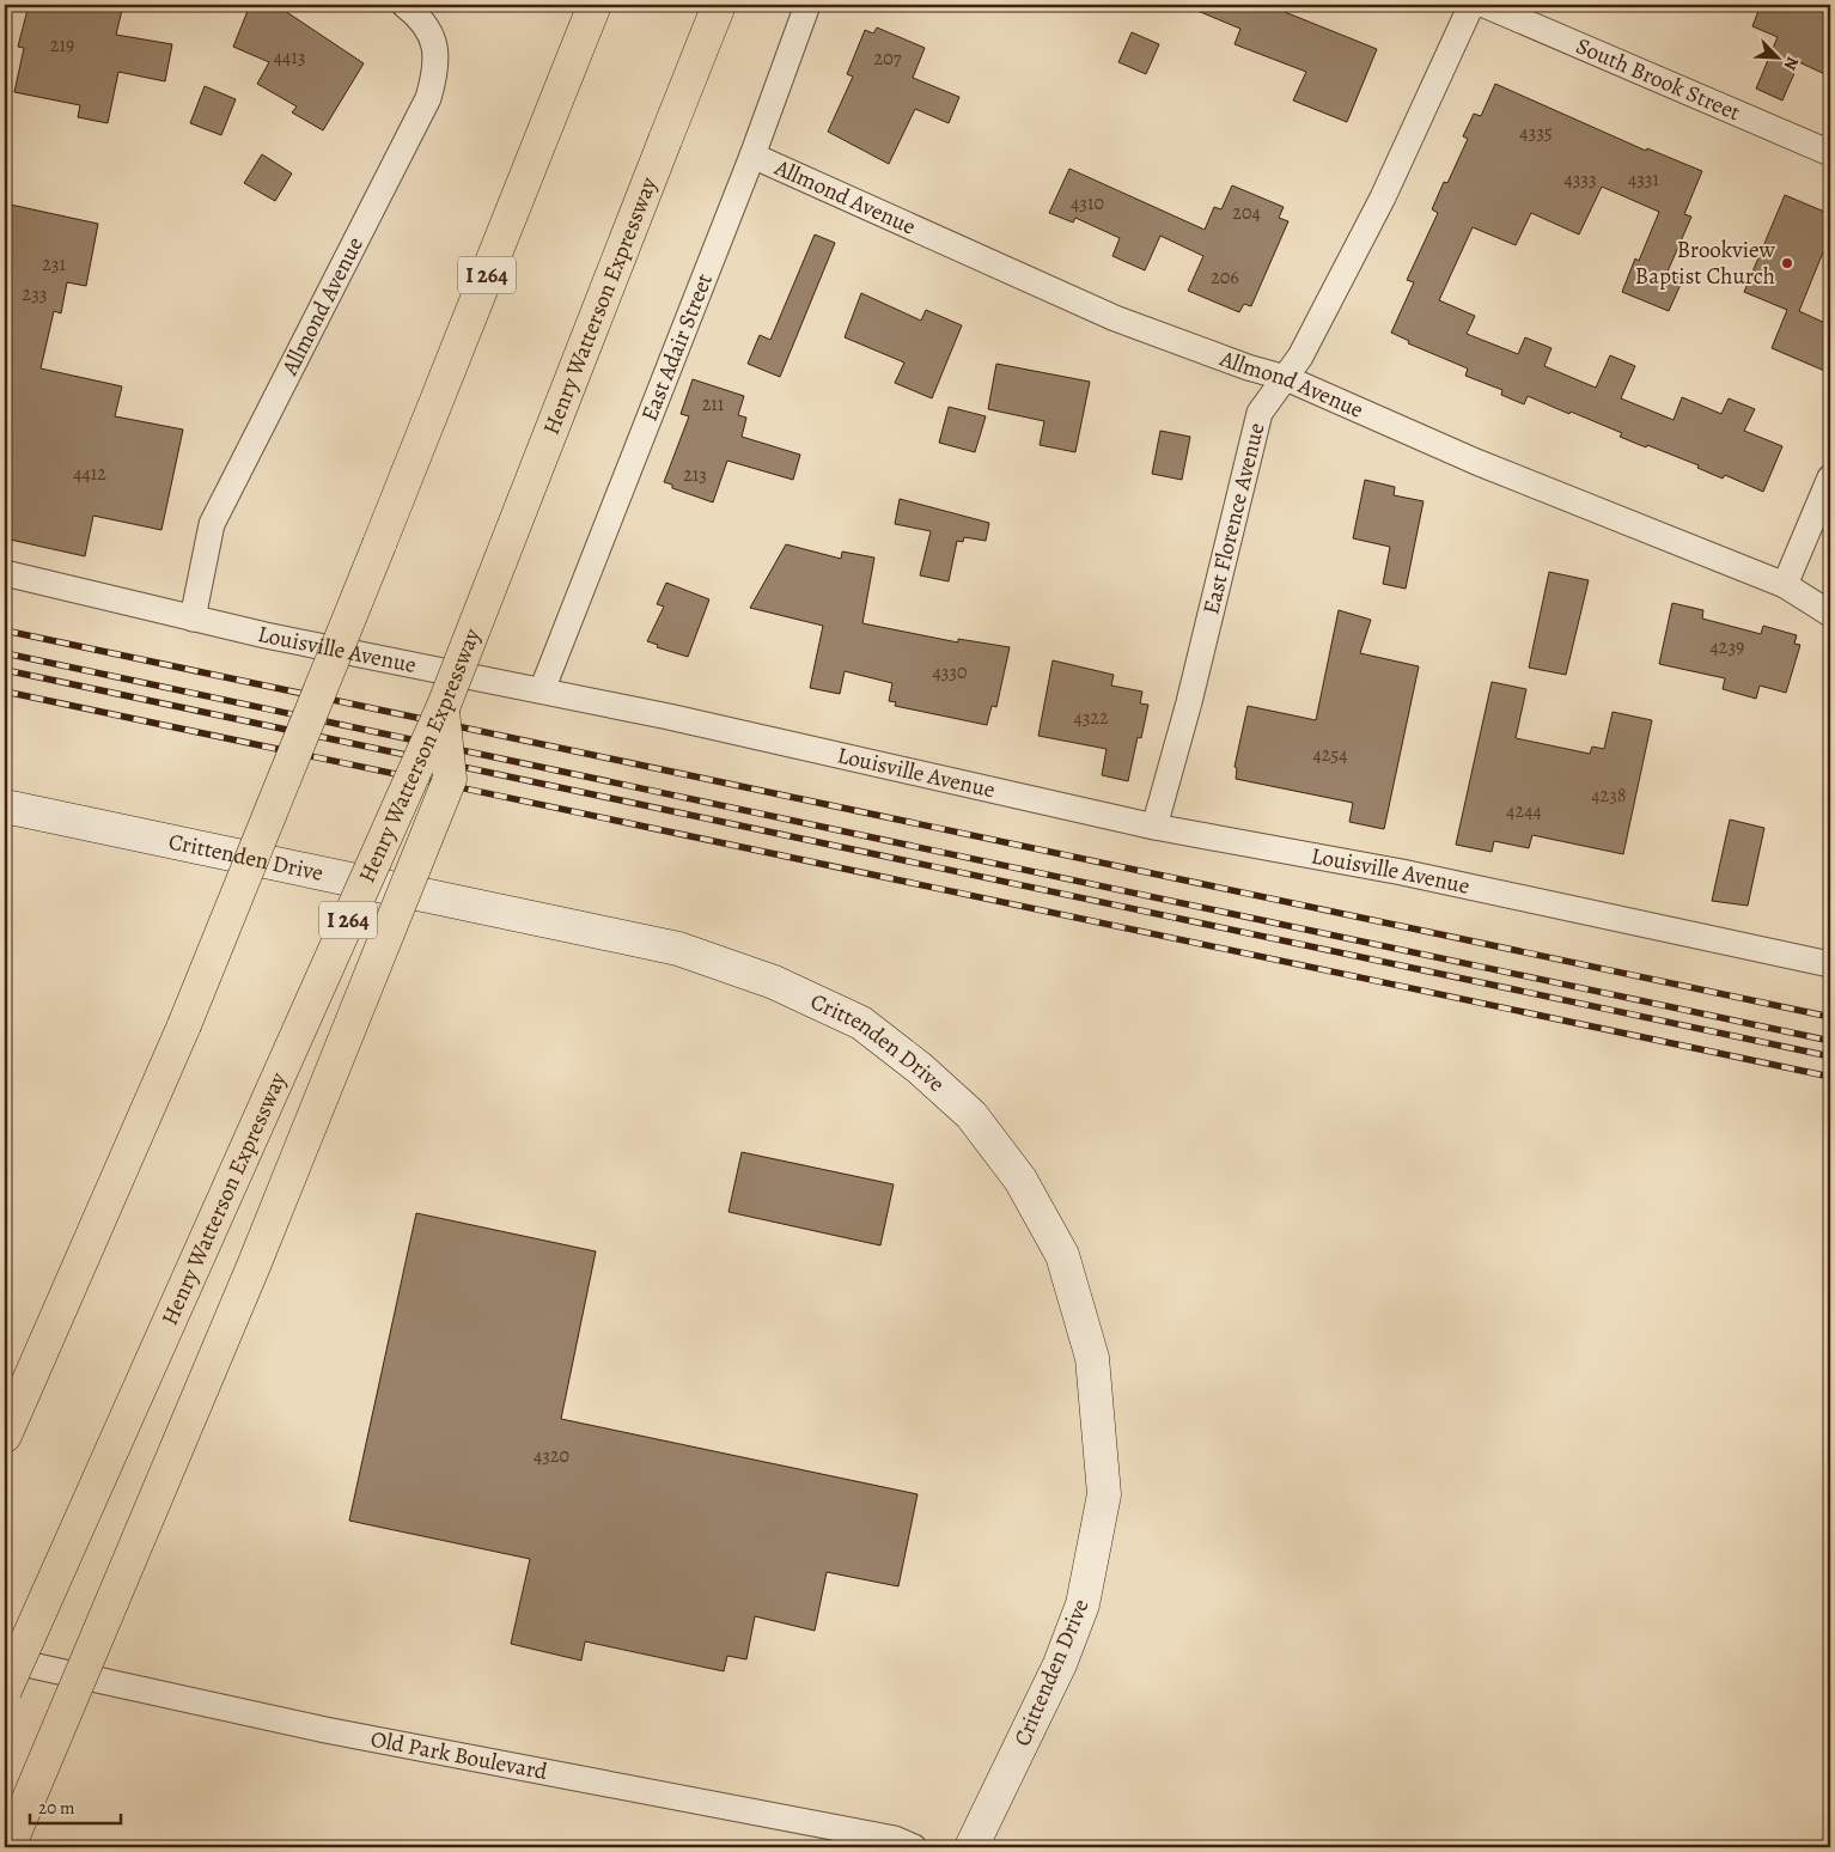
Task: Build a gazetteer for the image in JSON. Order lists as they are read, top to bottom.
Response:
{
  "streets": {
    "highway": ["I 264", "Henry Watterson Expressway"],
    "main road": ["Crittenden Drive"],
    "street": [
      "South Brook Street",
      "Allmond Avenue",
      "East Adair Street",
      "East Florence Avenue",
      "Louisville Avenue",
      "Old Park Boulevard"
    ]
  },
  "crossings": [
    ["Allmond Avenue", "East Adair Street"],
    ["Allmond Avenue", "East Florence Avenue"],
    ["Allmond Avenue", "Louisville Avenue"],
    ["East Adair Street", "Louisville Avenue"],
    ["East Florence Avenue", "Louisville Avenue"]
  ],
  "places": ["Brookview Baptist Church"],
  "house_numbers": [
    "219",
    "4413",
    "207",
    "4335",
    "4333",
    "4331",
    "4310",
    "204",
    "231",
    "206",
    "233",
    "211",
    "4412",
    "213",
    "4239",
    "4330",
    "4322",
    "4254",
    "4238",
    "4244",
    "4320"
  ],
  "scale_bar": "20 m",
  "north": "bottom right"
}
